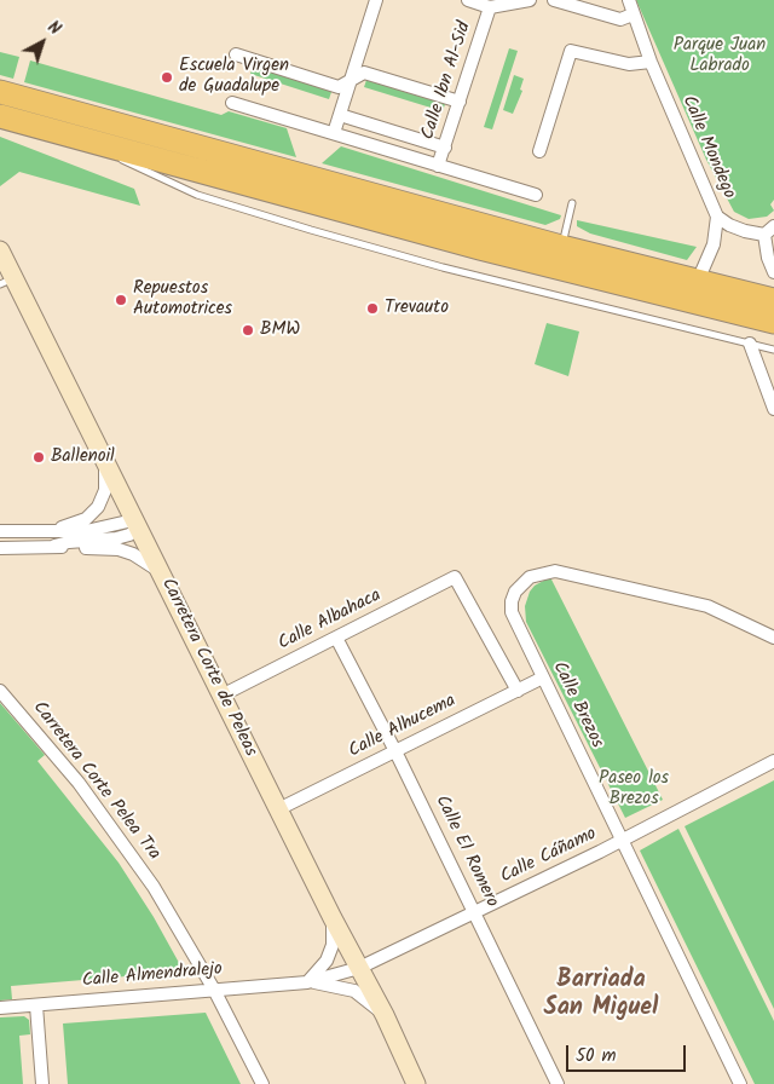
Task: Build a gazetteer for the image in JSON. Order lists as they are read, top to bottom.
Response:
{
  "streets": {
    "street": [
      "Calle Ibn Al-Sid",
      "Calle Mondego",
      "Calle Albahaca",
      "Carretera Corte de Peleas",
      "Calle Brezos",
      "Calle Alhucema",
      "Carretera Corte Pelea Tra",
      "Calle El Romero",
      "Calle Cáñamo",
      "Calle Almendralejo"
    ]
  },
  "crossings": [
    ["Calle Albahaca", "Carretera Corte de Peleas"],
    ["Calle Albahaca", "Calle Alhucema"],
    ["Calle Albahaca", "Calle El Romero"],
    ["Carretera Corte de Peleas", "Calle Alhucema"],
    ["Carretera Corte de Peleas", "Calle Cáñamo"],
    ["Carretera Corte de Peleas", "Calle Almendralejo"],
    ["Calle Brezos", "Calle Alhucema"],
    ["Calle Brezos", "Calle Cáñamo"],
    ["Calle Alhucema", "Calle El Romero"],
    ["Carretera Corte Pelea Tra", "Calle Almendralejo"],
    ["Calle El Romero", "Calle Cáñamo"],
    ["Calle Cáñamo", "Calle Almendralejo"]
  ],
  "districts": ["Barriada San Miguel"],
  "parks": ["Parque Juan Labrado", "Paseo los Brezos"],
  "places": [
    "Escuela Virgen de Guadalupe",
    "Repuestos Automotrices",
    "Trevauto",
    "BMW",
    "Ballenoil"
  ],
  "scale_bar": "50 m",
  "north": "top right"
}
